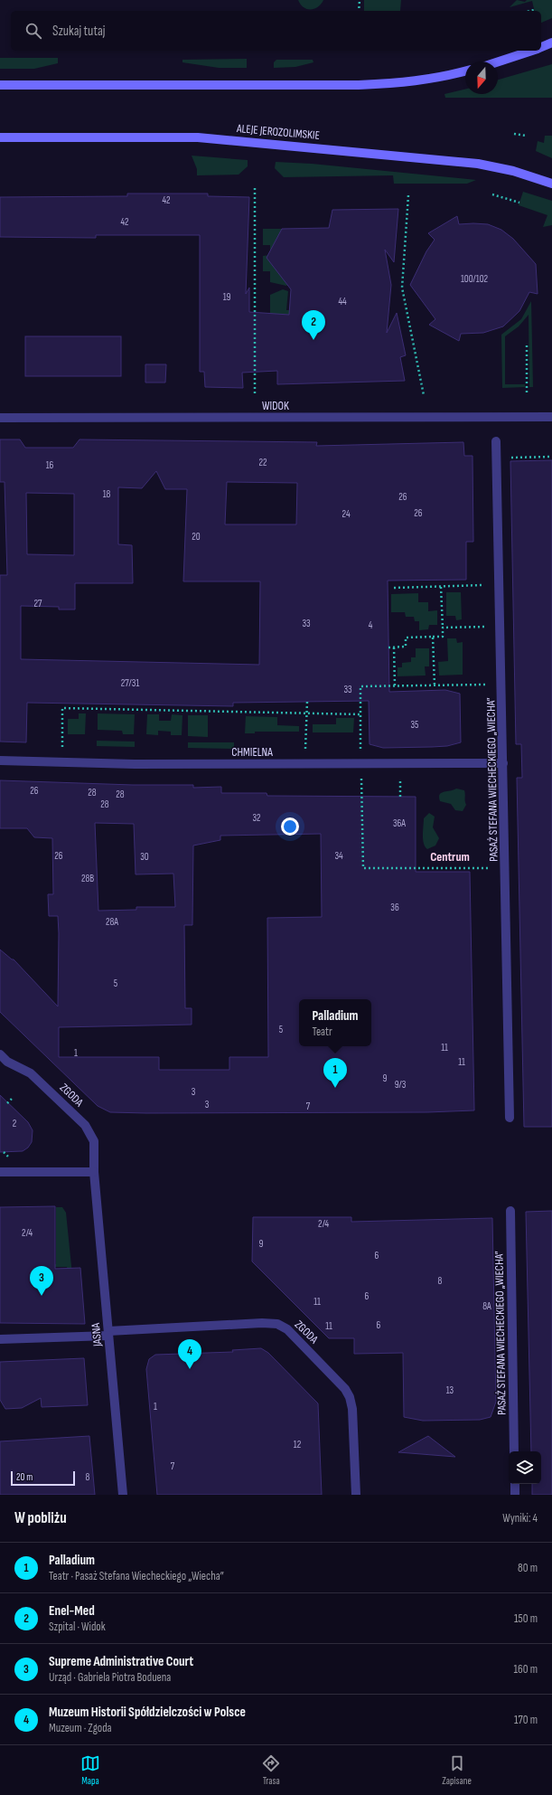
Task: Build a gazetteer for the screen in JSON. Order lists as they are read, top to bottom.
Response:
{
  "streets": {
    "main road": ["ALEJE JEROZOLIMSKIE"],
    "street": [
      "WIDOK",
      "CHMIELNA",
      "PASAŻ STEFANA WIECHECKIEGO „WIECHA”",
      "ZGODA",
      "JASNA"
    ]
  },
  "crossings": [
    ["CHMIELNA", "PASAŻ STEFANA WIECHECKIEGO „WIECHA”"],
    ["ZGODA", "JASNA"]
  ],
  "districts": ["Centrum"],
  "house_numbers": [
    "42",
    "42",
    "100/102",
    "19",
    "44",
    "22",
    "16",
    "18",
    "26",
    "26",
    "24",
    "20",
    "27",
    "33",
    "4",
    "27/31",
    "33",
    "35",
    "26",
    "28",
    "28",
    "28",
    "32",
    "36A",
    "26",
    "34",
    "30",
    "28B",
    "36",
    "28A",
    "5",
    "5",
    "11",
    "1",
    "11",
    "9",
    "9/3",
    "3",
    "3",
    "7",
    "2",
    "2/4",
    "2/4",
    "9",
    "6",
    "8",
    "6",
    "11",
    "8A",
    "6",
    "11",
    "13",
    "1",
    "12",
    "7",
    "8"
  ],
  "scale_bar": "20 m",
  "north": "bottom",
  "page": {
    "search": "Szukaj tutaj",
    "pins": [
      "2",
      "1",
      "3",
      "4"
    ],
    "popup": ["Palladium", "Teatr"],
    "scale": "20 m",
    "heading": ["W pobliżu", "Wyniki: 4"],
    "list": [
      {
        "mark": "1",
        "name": "Palladium",
        "note": "Teatr · Pasaż Stefana Wiecheckiego „Wiecha”",
        "value": "80 m"
      },
      {
        "mark": "2",
        "name": "Enel-Med",
        "note": "Szpital · Widok",
        "value": "150 m"
      },
      {
        "mark": "3",
        "name": "Supreme Administrative Court",
        "note": "Urząd · Gabriela Piotra Boduena",
        "value": "160 m"
      },
      {
        "mark": "4",
        "name": "Muzeum Historii Spółdzielczości w Polsce",
        "note": "Muzeum · Zgoda",
        "value": "170 m"
      }
    ],
    "nav": ["Mapa", "Trasa", "Zapisane"]
  }
}
